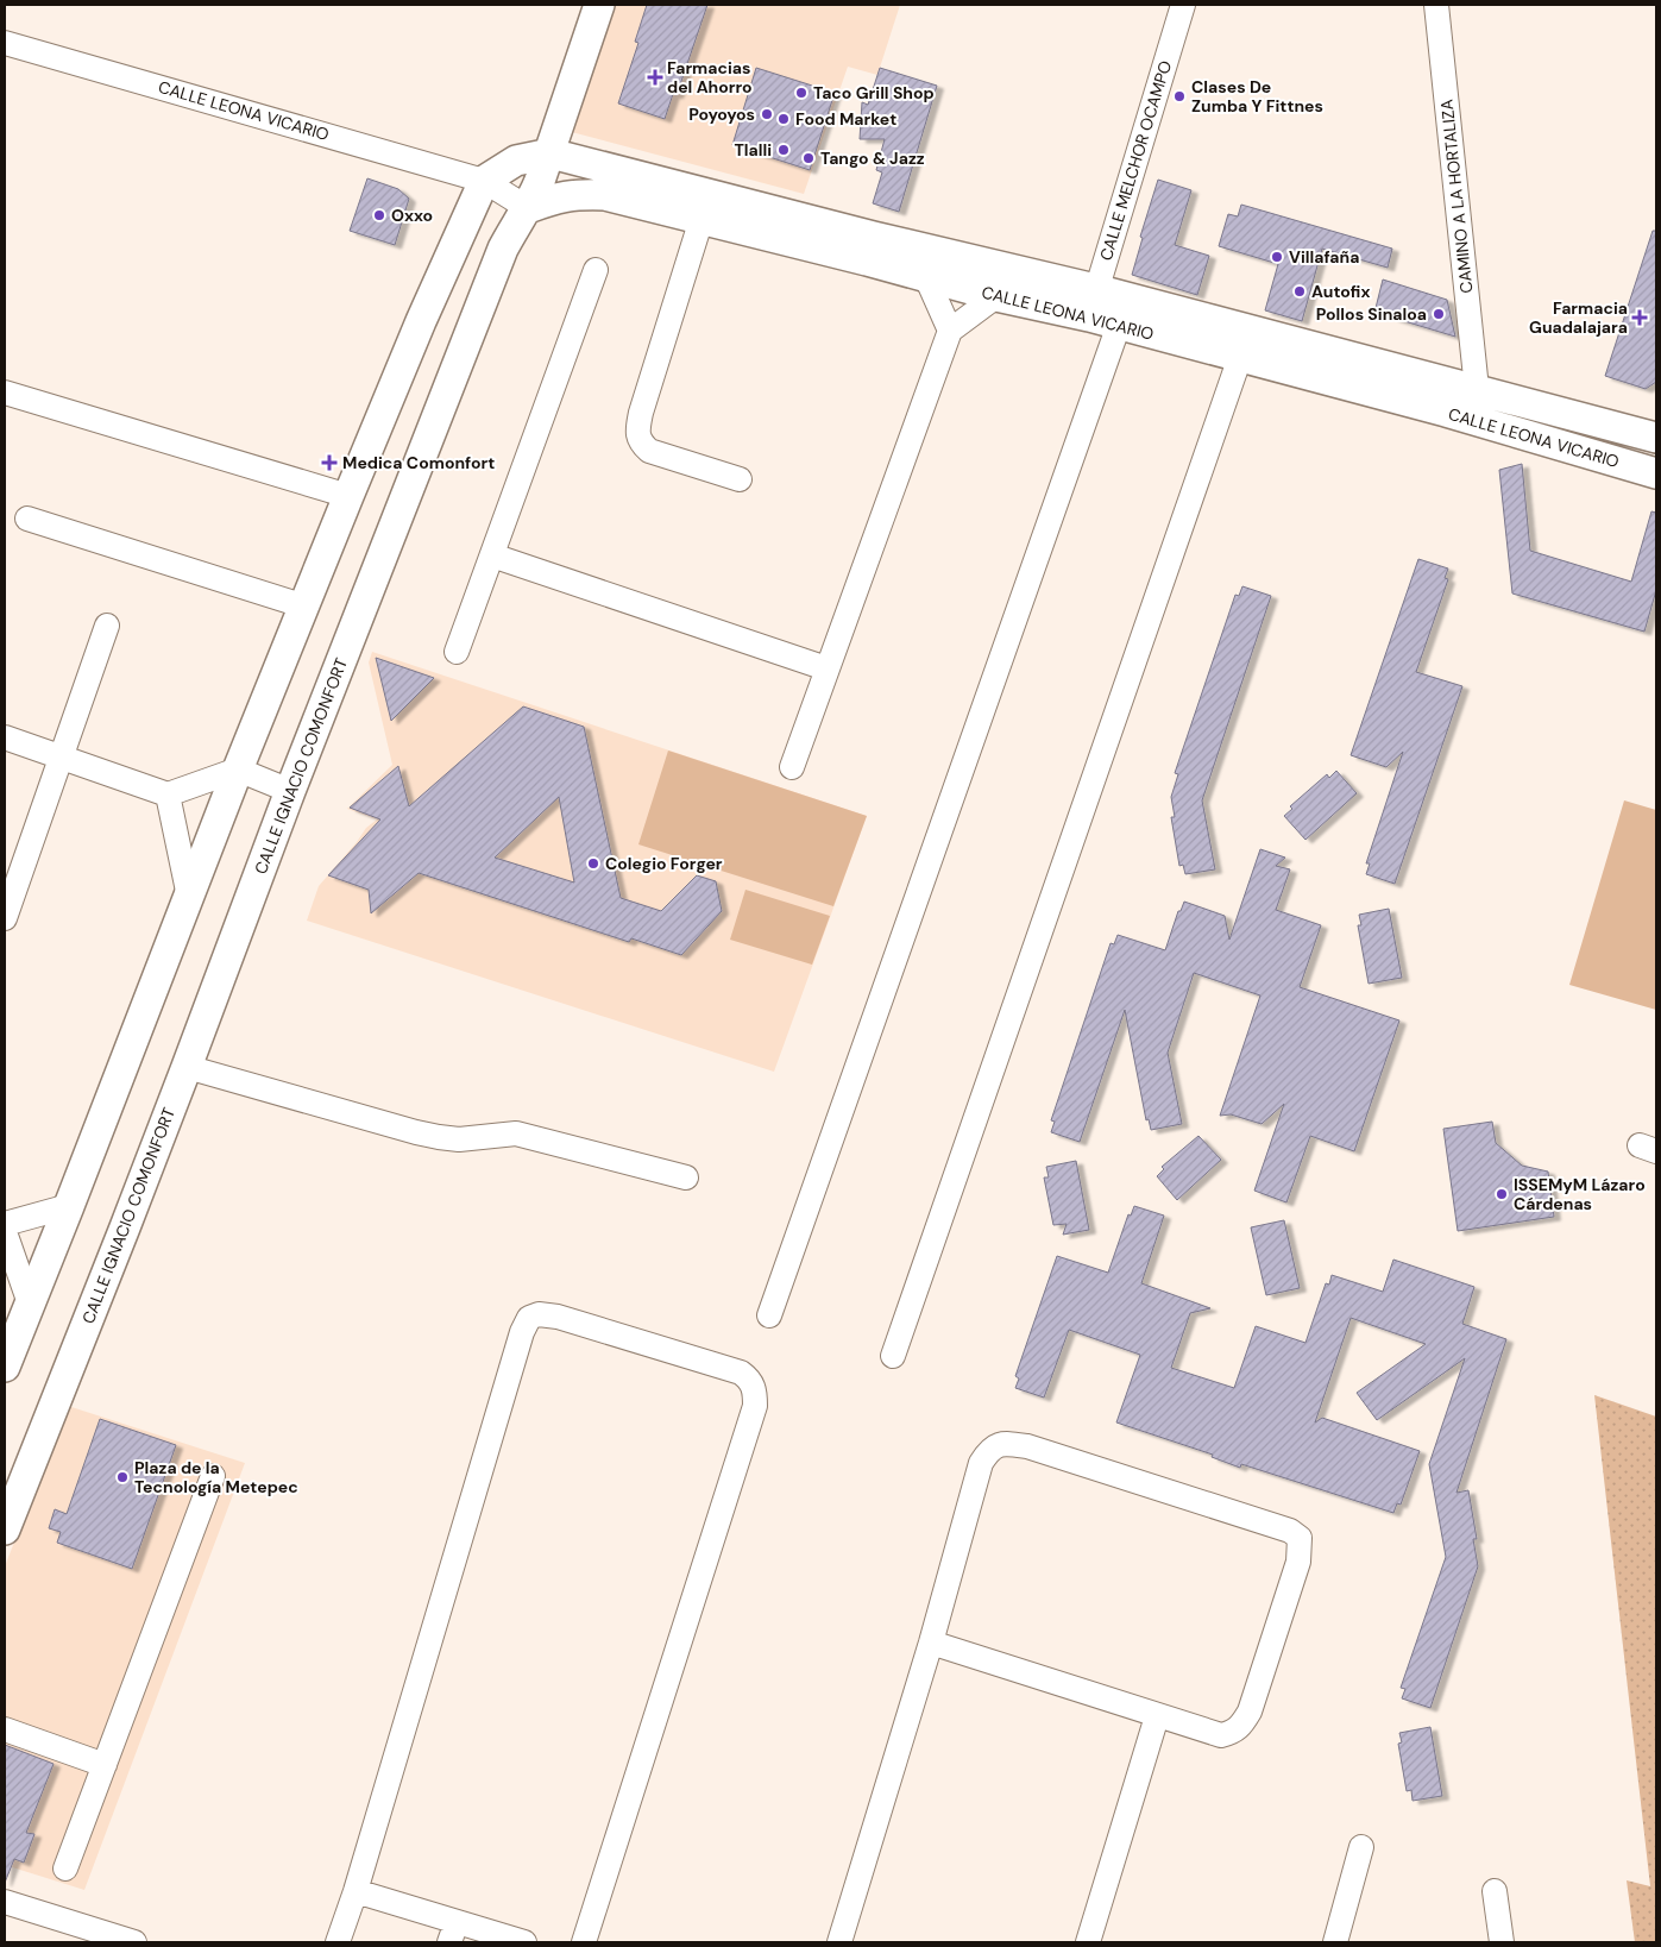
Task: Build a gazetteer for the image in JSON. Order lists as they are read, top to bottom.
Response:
{
  "streets": {
    "main road": ["CALLE LEONA VICARIO", "CALLE IGNACIO COMONFORT"],
    "street": ["CALLE MELCHOR OCAMPO", "CAMINO A LA HORTALIZA"]
  },
  "crossings": [
    ["CALLE LEONA VICARIO", "CALLE MELCHOR OCAMPO"],
    ["CALLE LEONA VICARIO", "CAMINO A LA HORTALIZA"],
    ["CALLE LEONA VICARIO", "CALLE IGNACIO COMONFORT"]
  ],
  "places": {
    "health": ["Farmacias del Ahorro", "Farmacia Guadalajara", "Medica Comonfort"],
    "other": [
      "Taco Grill Shop",
      "Clases De Zumba Y Fittnes",
      "Poyoyos",
      "Food Market",
      "Tlalli",
      "Tango & Jazz",
      "Oxxo",
      "Villafaña",
      "Autofix",
      "Pollos Sinaloa",
      "Colegio Forger",
      "ISSEMyM Lázaro Cárdenas",
      "Plaza de la Tecnología Metepec"
    ]
  }
}
